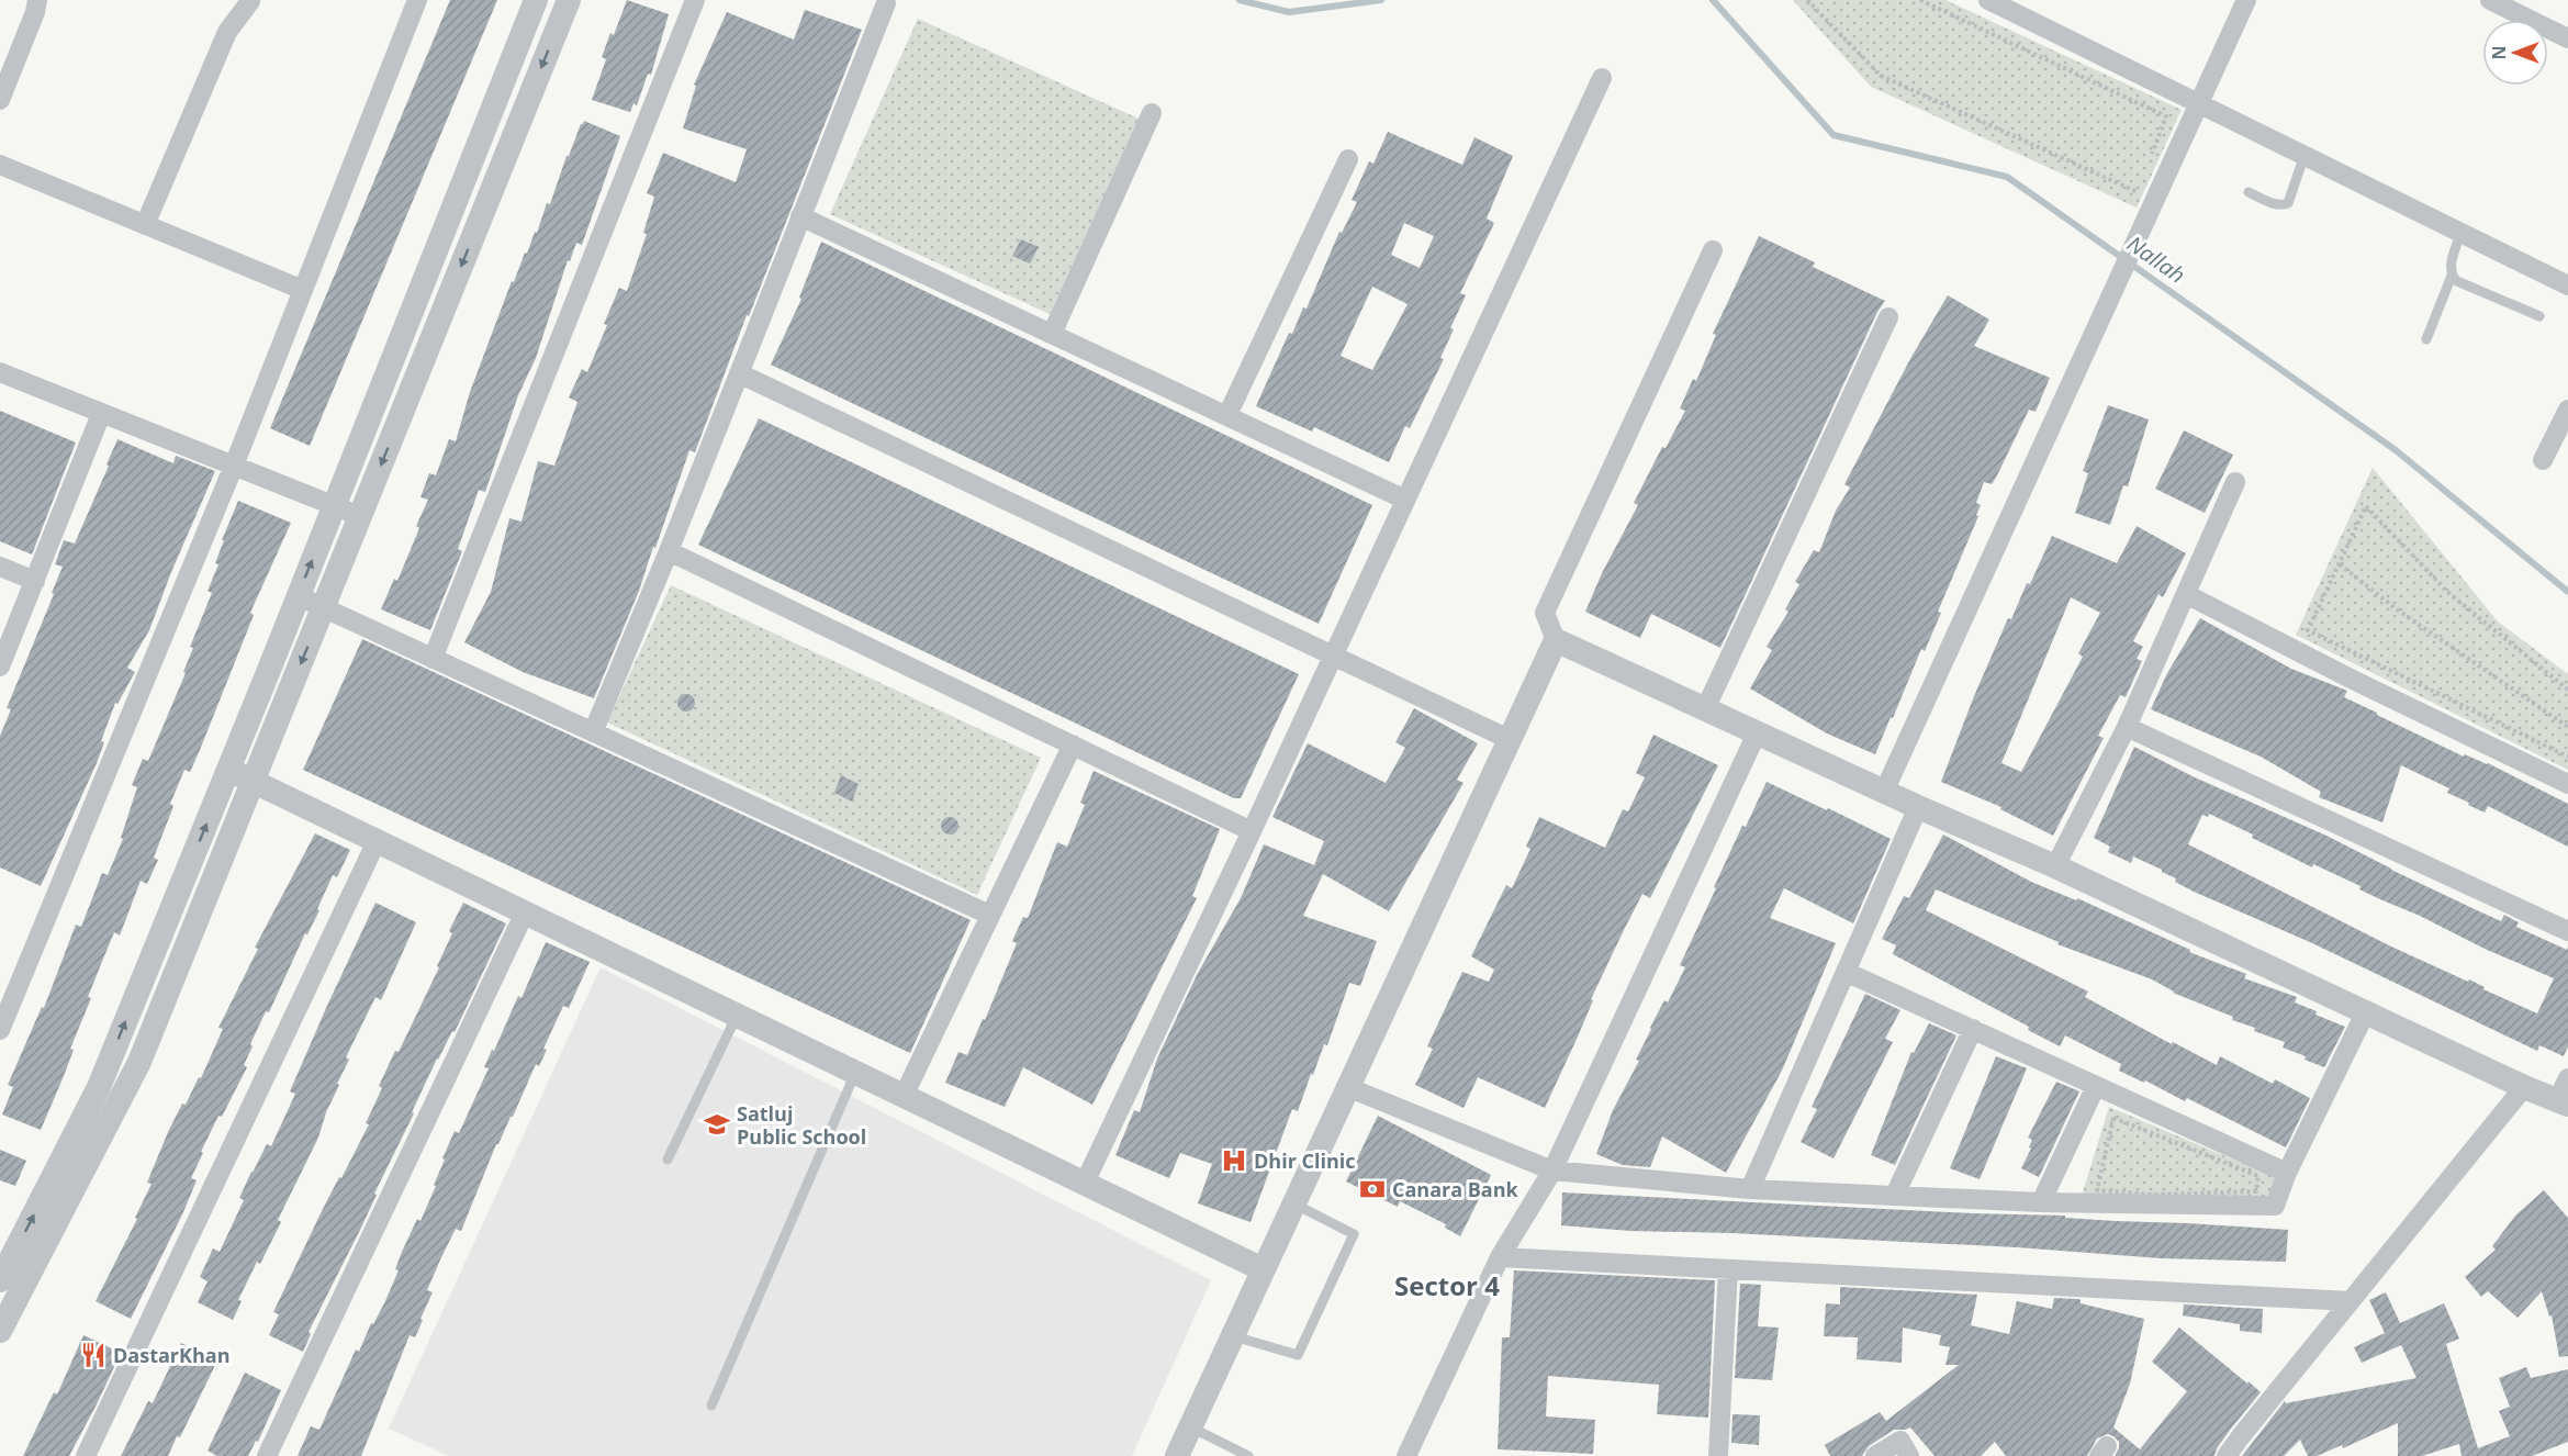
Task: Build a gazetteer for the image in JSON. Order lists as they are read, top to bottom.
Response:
{
  "districts": ["Sector 4"],
  "water": ["Nallah"],
  "places": {
    "school or university": ["Satluj Public School"],
    "hospital": ["Dhir Clinic"],
    "bank": ["Canara Bank"],
    "restaurant": ["DastarKhan"]
  },
  "north": "left"
}
